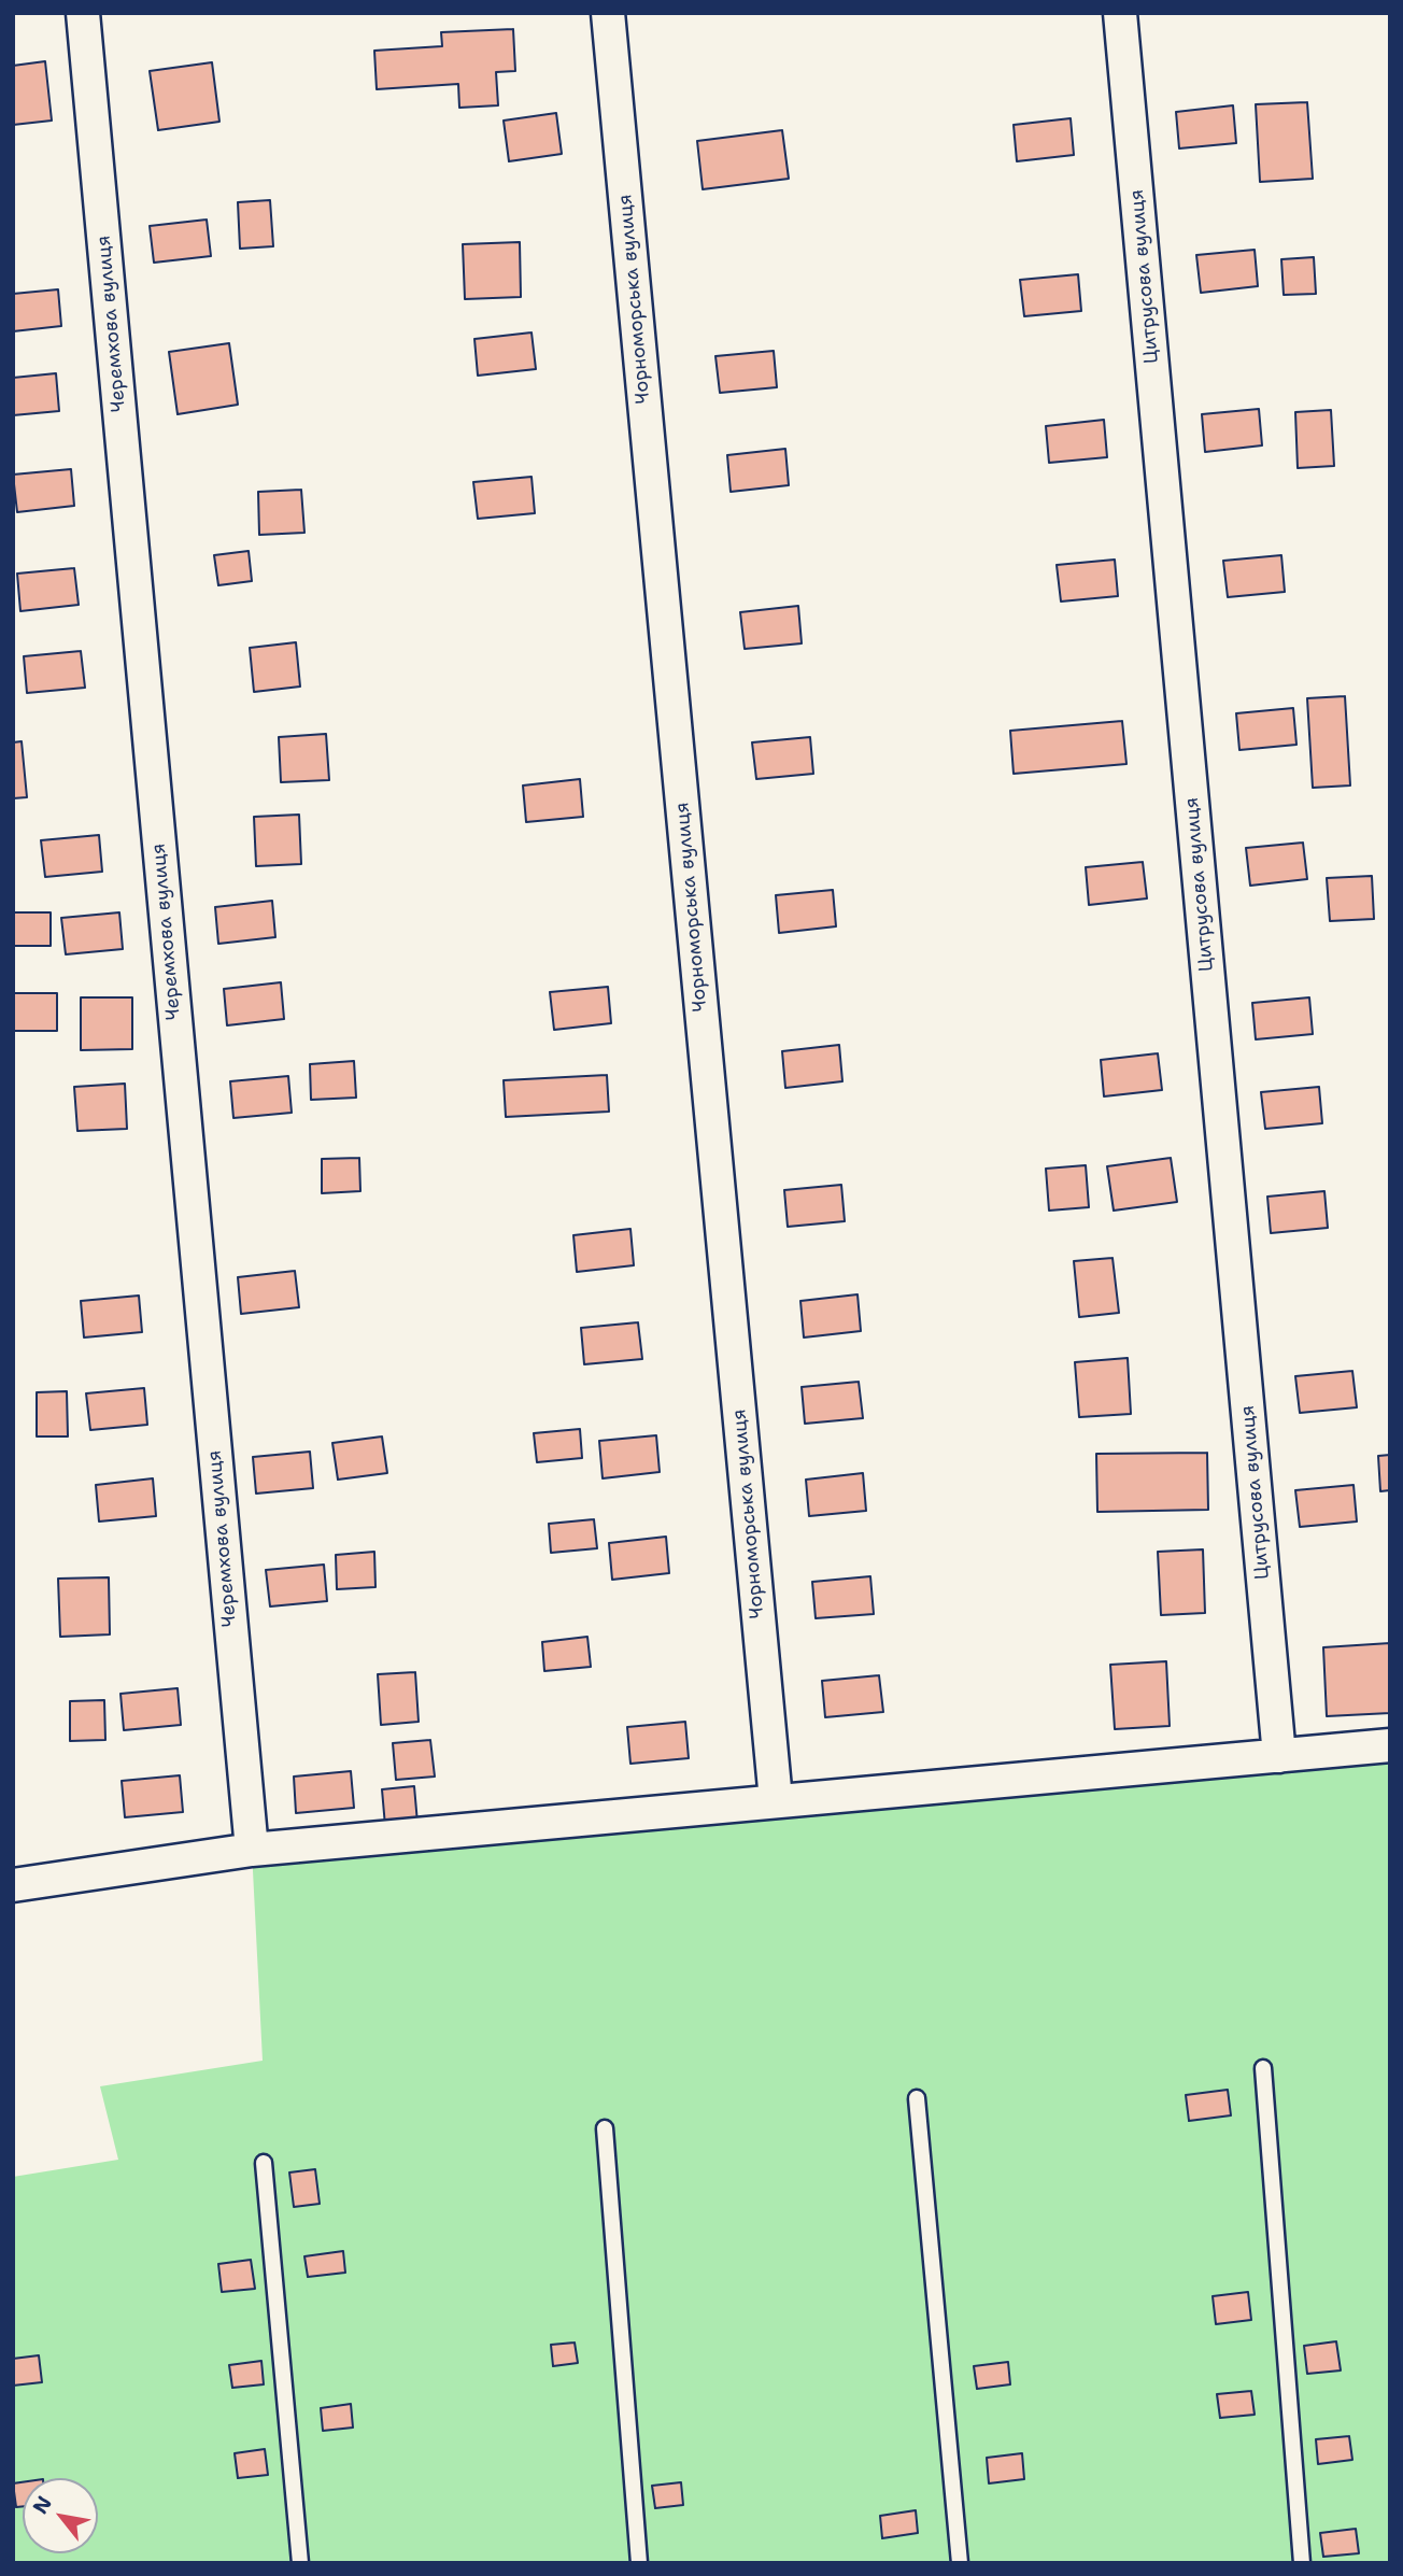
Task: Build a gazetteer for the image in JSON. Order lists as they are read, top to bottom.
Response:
{
  "streets": {
    "street": ["Цитрусова вулиця", "Чорноморська вулиця", "Черемхова вулиця"]
  },
  "north": "top left"
}
